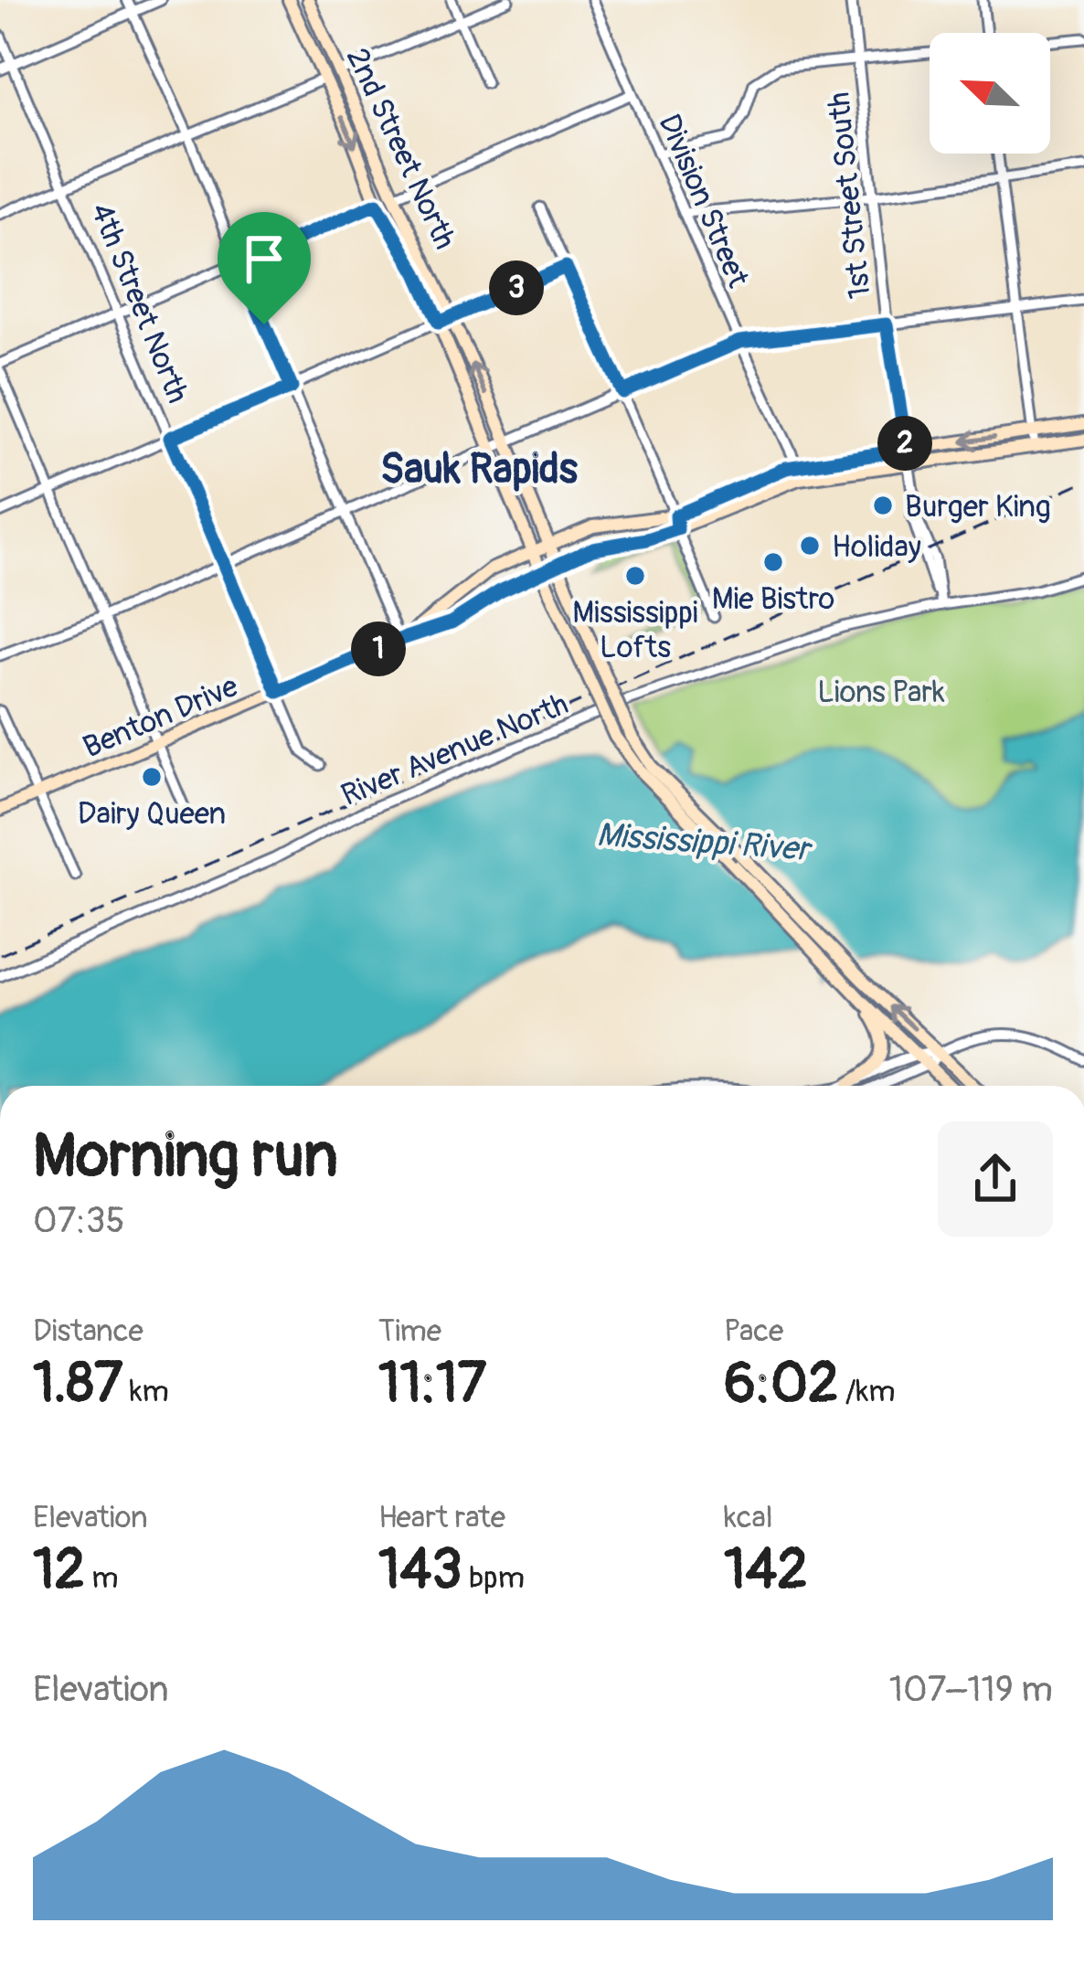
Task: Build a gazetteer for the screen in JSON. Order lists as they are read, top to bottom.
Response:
{
  "streets": {
    "main road": ["2nd Street North", "Benton Drive"],
    "street": [
      "1st Street South",
      "Division Street",
      "4th Street North",
      "River Avenue North"
    ]
  },
  "crossings": [
    ["2nd Street North", "Benton Drive"],
    ["1st Street South", "Benton Drive"],
    ["1st Street South", "River Avenue North"],
    ["Division Street", "Benton Drive"],
    ["4th Street North", "Benton Drive"]
  ],
  "districts": ["Sauk Rapids"],
  "water": ["Mississippi River"],
  "parks": ["Lions Park"],
  "places": [
    "Burger King",
    "Holiday",
    "Mie Bistro",
    "Mississippi Lofts",
    "Dairy Queen"
  ],
  "north": "top left",
  "page": {
    "pins": ["3", "2", "1"],
    "heading": ["Morning run", "07:35"],
    "stats": [
      ["Distance", "1.87 km"],
      ["Time", "11:17"],
      ["Pace", "6:02 /km"],
      ["Elevation", "12 m"],
      ["Heart rate", "143 bpm"],
      ["kcal", "142"]
    ],
    "chart": ["Elevation", "107–119 m"]
  }
}
